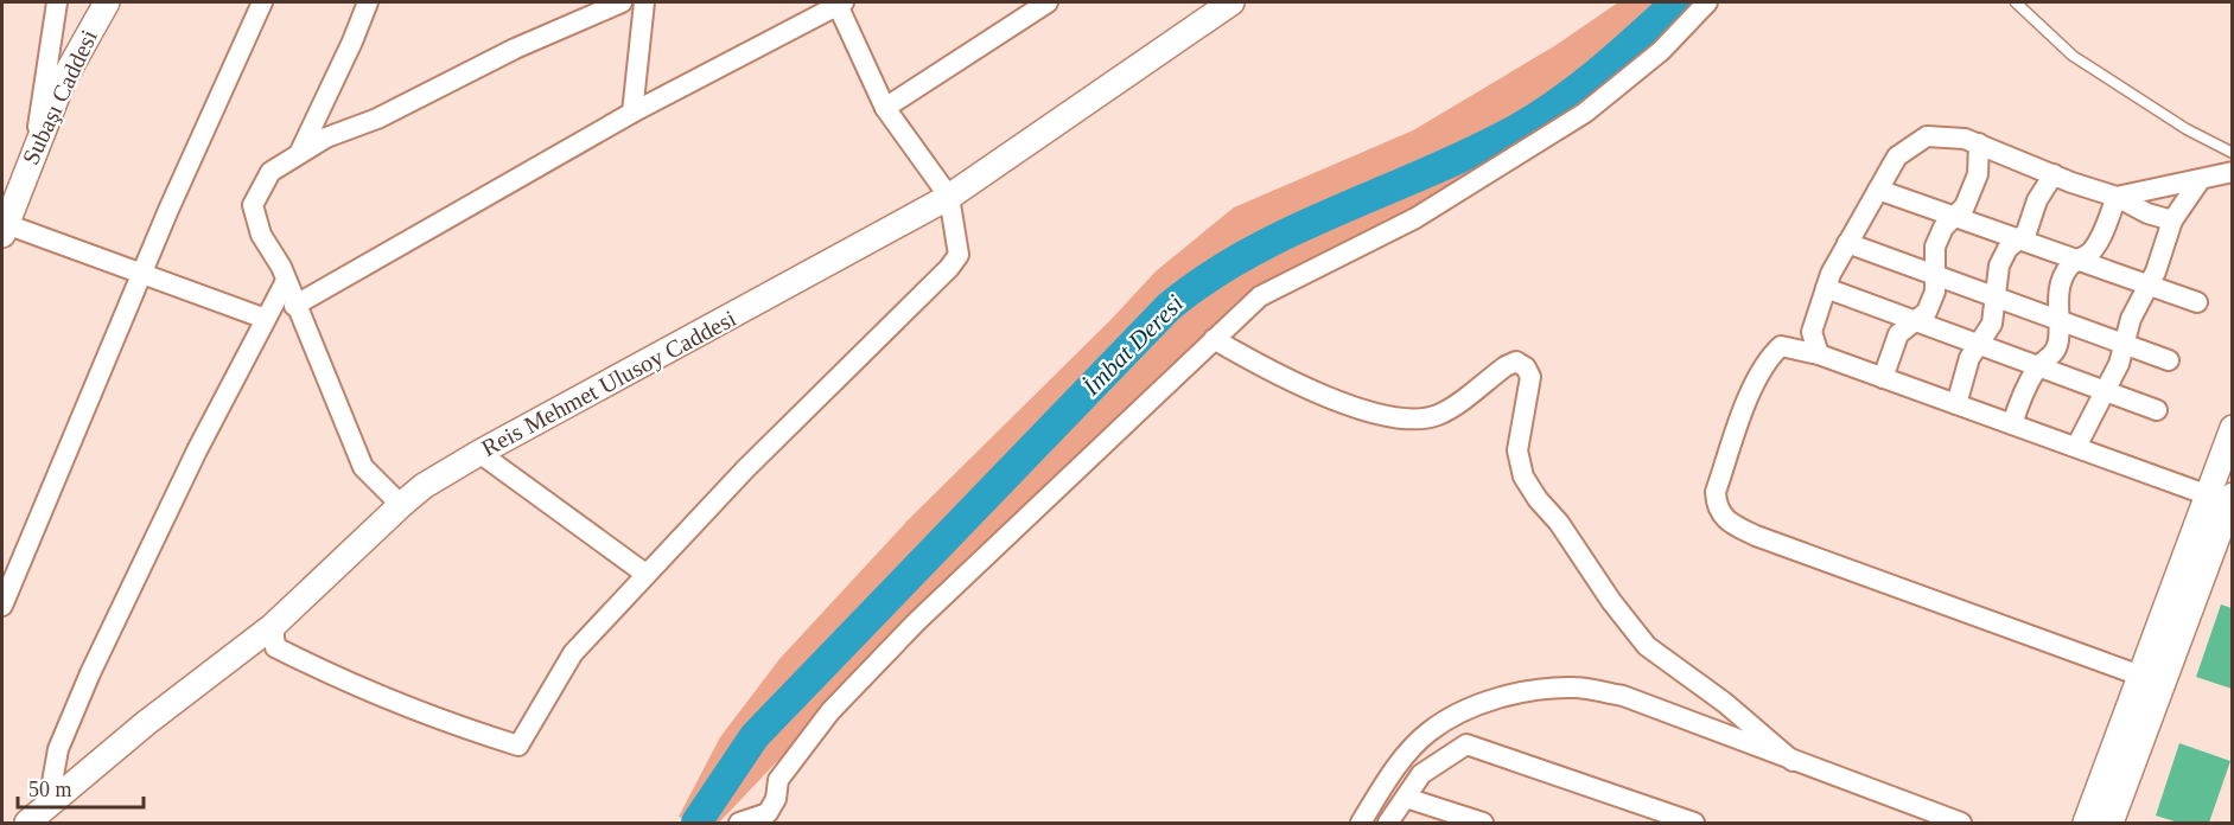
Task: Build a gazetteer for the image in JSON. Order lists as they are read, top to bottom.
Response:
{
  "streets": {
    "street": ["Subaşı Caddesi", "Reis Mehmet Ulusoy Caddesi"]
  },
  "water": ["İmbat Deresi"],
  "scale_bar": "50 m"
}
